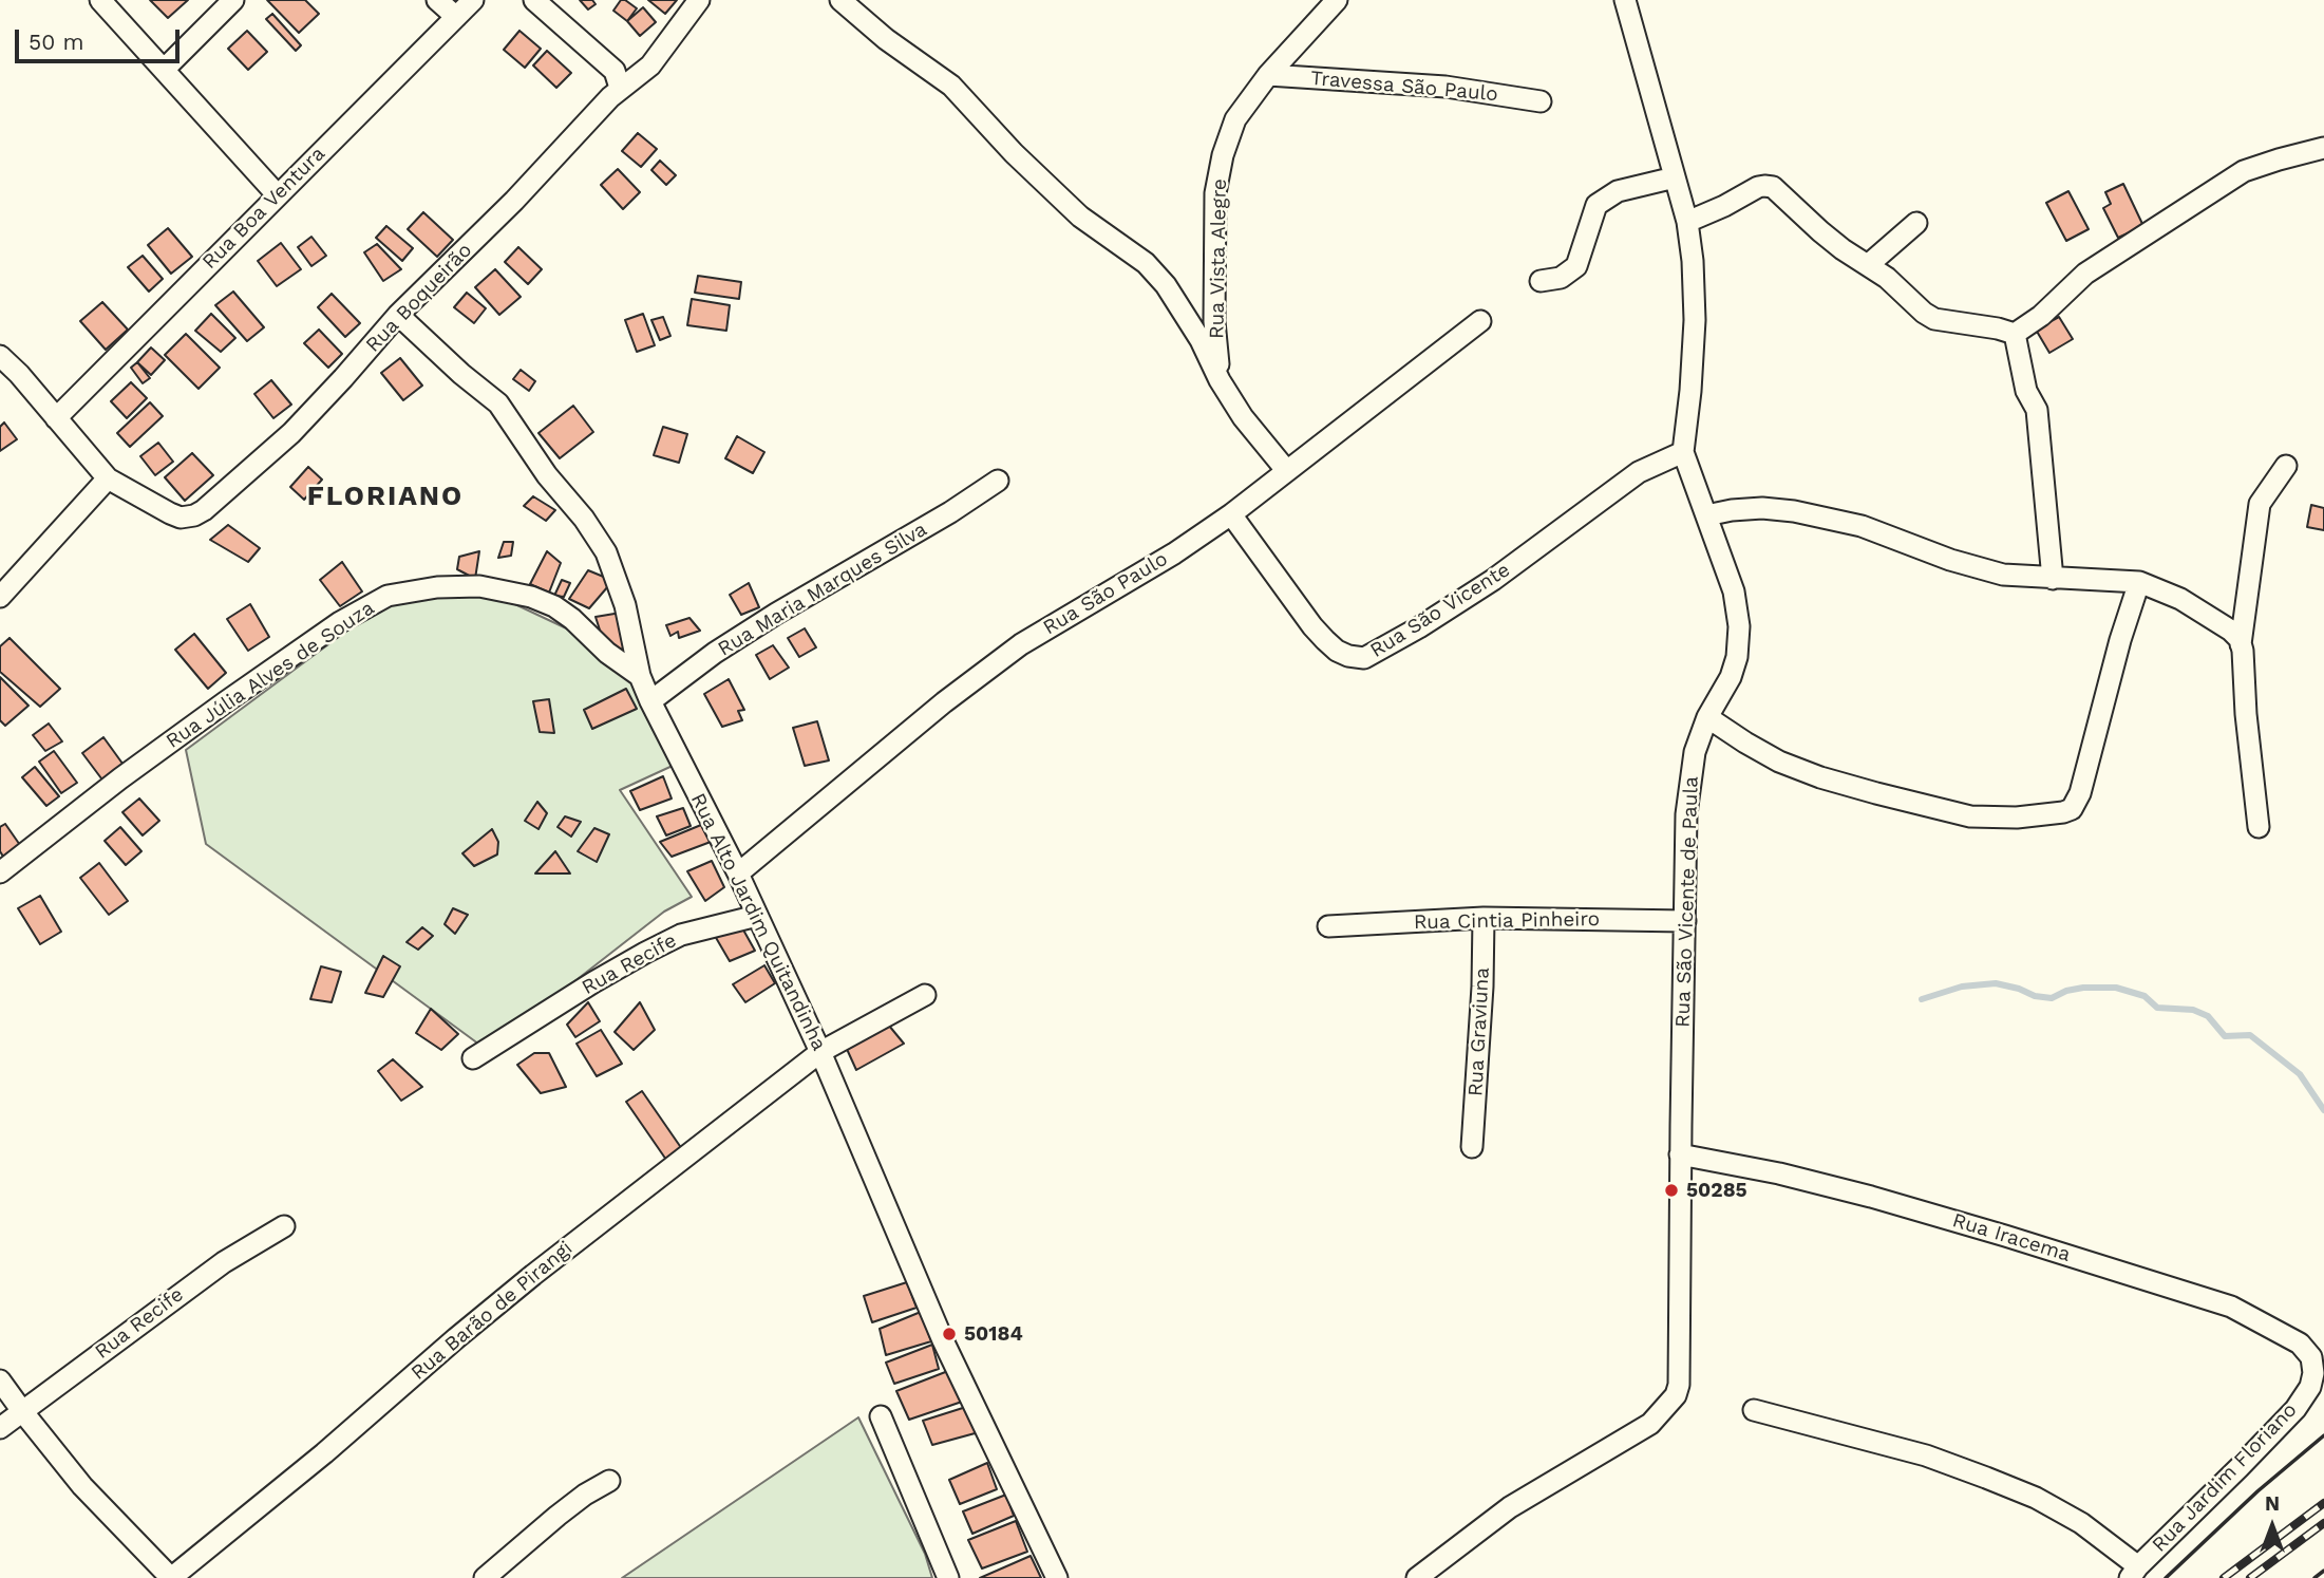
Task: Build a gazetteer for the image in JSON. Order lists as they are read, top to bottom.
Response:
{
  "streets": {
    "street": [
      "Travessa São Paulo",
      "Rua Boa Ventura",
      "Rua Vista Alegre",
      "Rua Boqueirão",
      "Rua Maria Marques Silva",
      "Rua São Paulo",
      "Rua São Vicente",
      "Rua Júlia Alves de Souza",
      "Rua São Vicente de Paula",
      "Rua Cintia Pinheiro",
      "Rua Alto Jardim Quitandinha",
      "Rua Recife",
      "Rua Graviuna",
      "Rua Iracema",
      "Rua Barão de Pirangi",
      "Rua Jardim Floriano"
    ]
  },
  "crossings": [
    ["Travessa São Paulo", "Rua Vista Alegre"],
    ["Rua Boa Ventura", "Rua Boqueirão"],
    ["Rua Boqueirão", "Rua Alto Jardim Quitandinha"],
    ["Rua Maria Marques Silva", "Rua Alto Jardim Quitandinha"],
    ["Rua São Paulo", "Rua São Vicente"],
    ["Rua São Paulo", "Rua Alto Jardim Quitandinha"],
    ["Rua São Vicente", "Rua São Vicente de Paula"],
    ["Rua Júlia Alves de Souza", "Rua Alto Jardim Quitandinha"],
    ["Rua São Vicente de Paula", "Rua Cintia Pinheiro"],
    ["Rua São Vicente de Paula", "Rua Iracema"],
    ["Rua Cintia Pinheiro", "Rua Graviuna"],
    ["Rua Alto Jardim Quitandinha", "Rua Recife"],
    ["Rua Alto Jardim Quitandinha", "Rua Barão de Pirangi"],
    ["Rua Iracema", "Rua Jardim Floriano"]
  ],
  "districts": ["FLORIANO"],
  "places": ["50285", "50184"],
  "scale_bar": "50 m",
  "north": "top"
}
